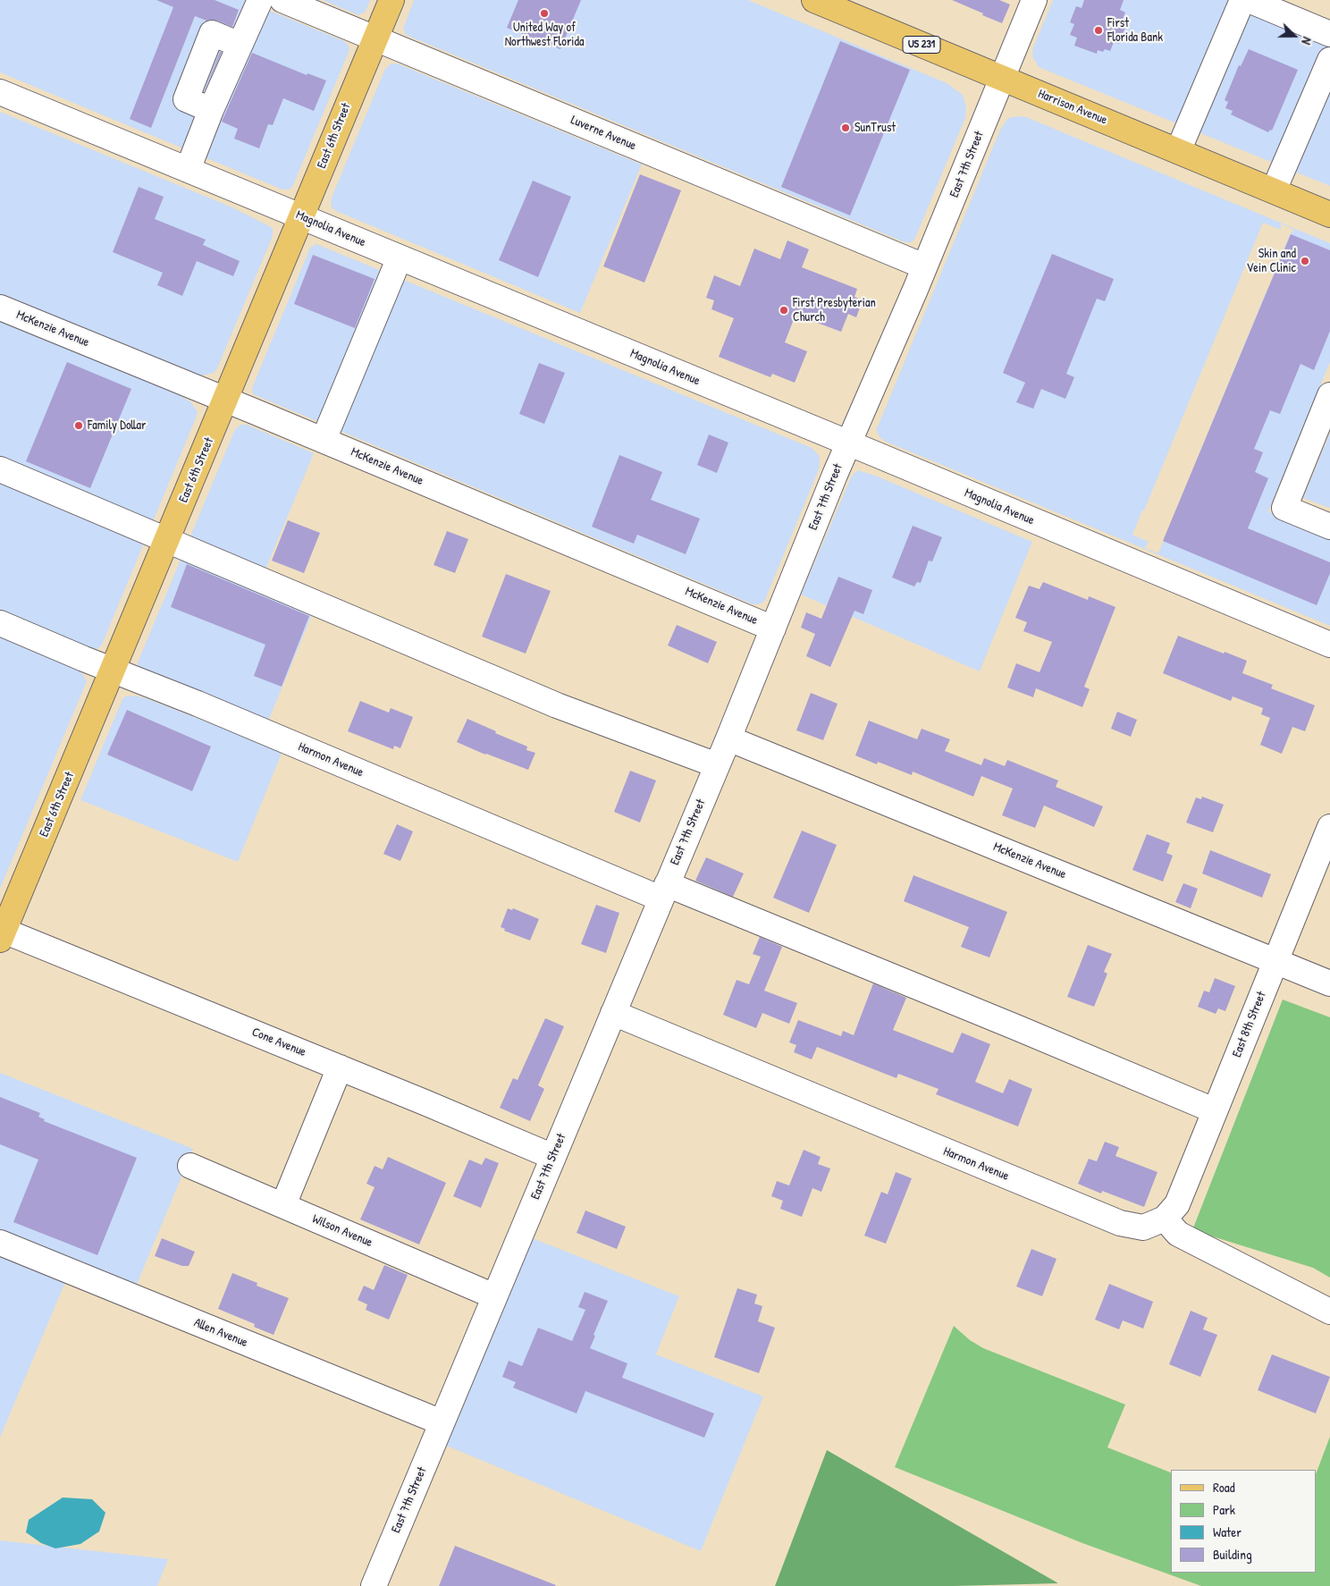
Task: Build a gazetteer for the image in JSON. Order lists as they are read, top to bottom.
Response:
{
  "streets": {
    "main road": ["US 231", "Harrison Avenue", "East 6th Street"],
    "street": [
      "Luverne Avenue",
      "East 7th Street",
      "Magnolia Avenue",
      "McKenzie Avenue",
      "Harmon Avenue",
      "East 8th Street",
      "Cone Avenue",
      "Wilson Avenue",
      "Allen Avenue"
    ]
  },
  "crossings": [
    ["Harrison Avenue", "East 7th Street"],
    ["Luverne Avenue", "East 6th Street"],
    ["Luverne Avenue", "East 7th Street"],
    ["East 6th Street", "Magnolia Avenue"],
    ["East 6th Street", "McKenzie Avenue"],
    ["East 6th Street", "Harmon Avenue"],
    ["East 6th Street", "Cone Avenue"],
    ["East 7th Street", "Magnolia Avenue"],
    ["East 7th Street", "McKenzie Avenue"],
    ["East 7th Street", "Harmon Avenue"],
    ["East 7th Street", "Cone Avenue"],
    ["East 7th Street", "Wilson Avenue"],
    ["East 7th Street", "Allen Avenue"],
    ["McKenzie Avenue", "East 8th Street"],
    ["Harmon Avenue", "East 8th Street"]
  ],
  "places": [
    "United Way of Northwest Florida",
    "First Florida Bank",
    "SunTrust",
    "Skin and Vein Clinic",
    "First Presbyterian Church",
    "Family Dollar"
  ],
  "legend": [
    "Road",
    "Park",
    "Water",
    "Building"
  ],
  "north": "right"
}
